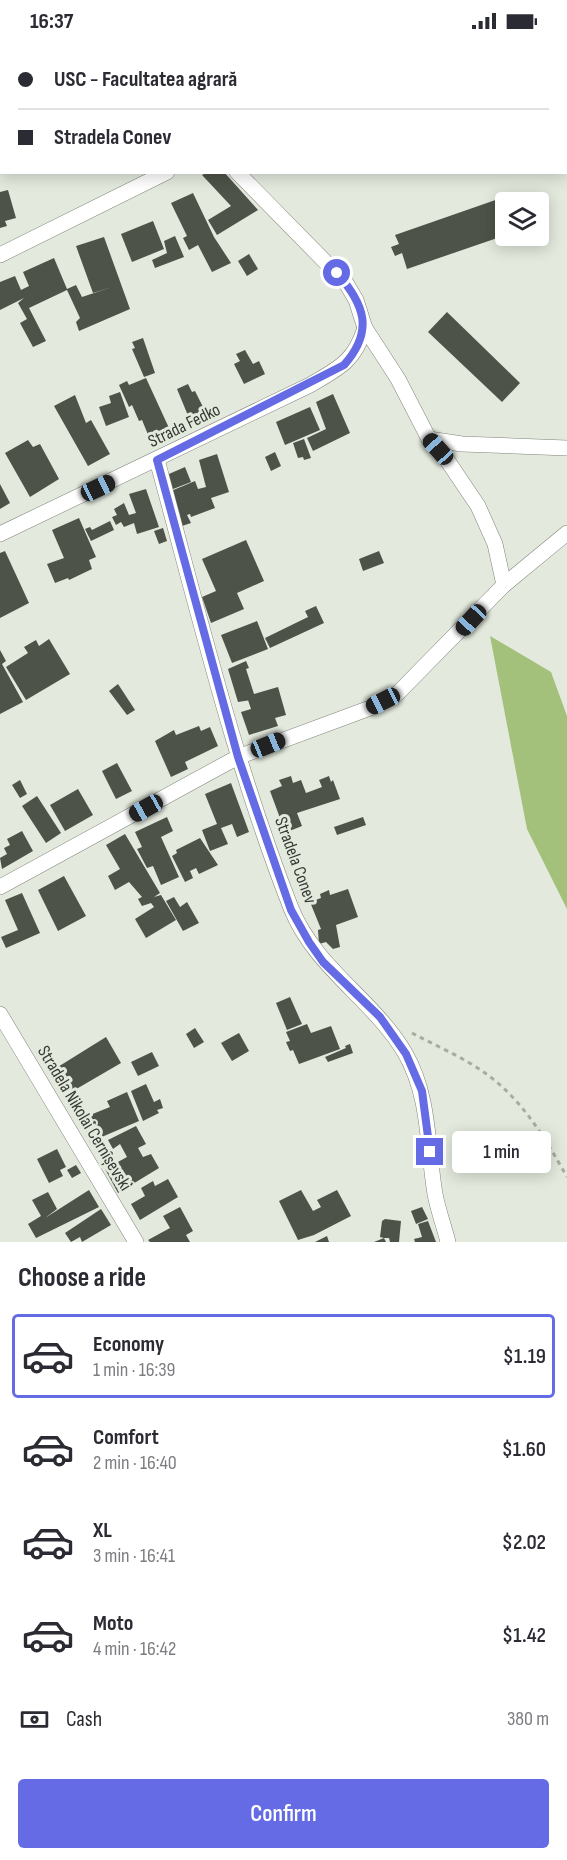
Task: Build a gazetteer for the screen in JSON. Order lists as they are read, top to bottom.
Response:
{
  "streets": {
    "street": ["Strada Fedko", "Stradela Conev", "Stradela Nikolai Cernîșevski"]
  },
  "crossings": [
    ["Strada Fedko", "Stradela Conev"]
  ],
  "page": {
    "status": "16:37",
    "banner": ["USC - Facultatea agrară", "Stradela Conev"],
    "bubble": "1 min",
    "heading": "Choose a ride",
    "list": [
      {
        "name": "Economy",
        "note": "1 min · 16:39",
        "value": "$1.19"
      },
      {
        "name": "Comfort",
        "note": "2 min · 16:40",
        "value": "$1.60"
      },
      {
        "name": "XL",
        "note": "3 min · 16:41",
        "value": "$2.02"
      },
      {
        "name": "Moto",
        "note": "4 min · 16:42",
        "value": "$1.42"
      }
    ],
    "pay": ["Cash", "380 m"],
    "buttons": "Confirm"
  }
}
